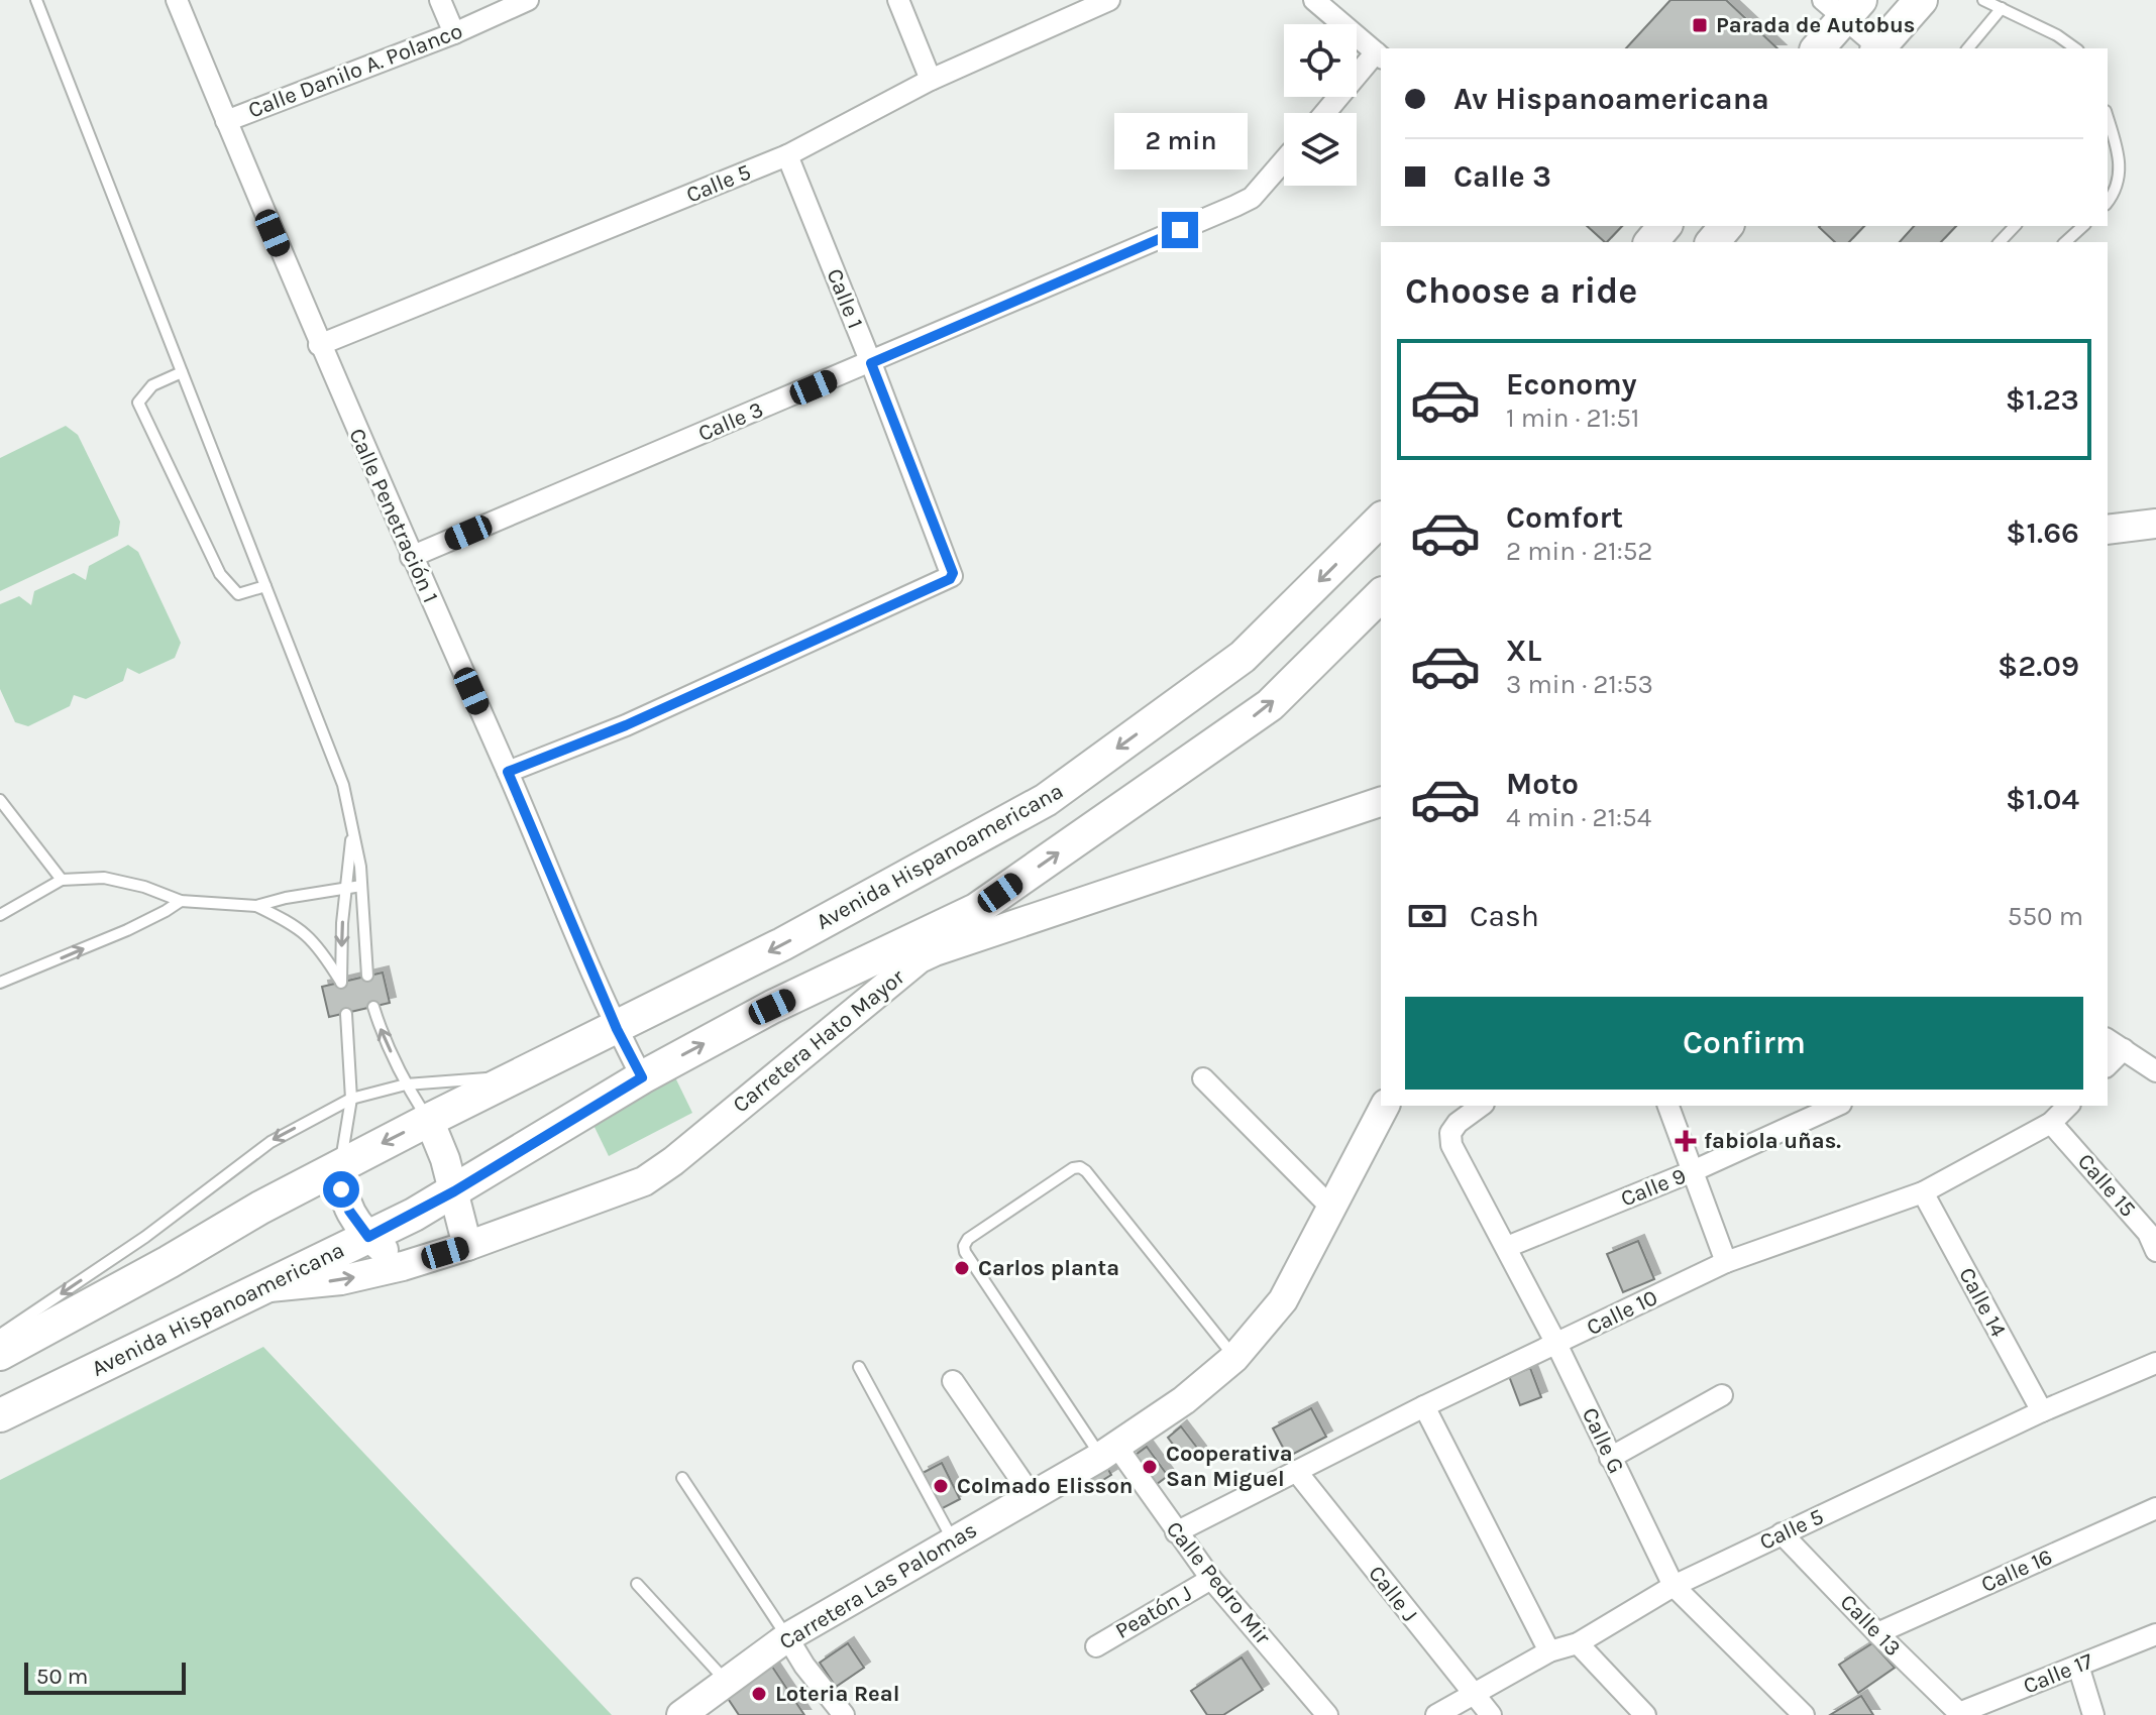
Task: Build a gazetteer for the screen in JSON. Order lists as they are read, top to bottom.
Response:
{
  "streets": {
    "main road": ["Avenida Hispanoamericana"],
    "street": [
      "Calle Danilo A. Polanco",
      "Calle 5",
      "Calle 1",
      "Calle 3",
      "Calle Penetración 1",
      "Carretera Hato Mayor",
      "Calle 15",
      "Calle 9",
      "Calle 14",
      "Calle 10",
      "Calle G",
      "Calle 16",
      "Calle Pedro Mir",
      "Carretera Las Palomas",
      "Calle J",
      "Peatón J",
      "Calle 13",
      "Calle 17"
    ]
  },
  "crossings": [
    ["Calle Danilo A. Polanco", "Calle Penetración 1"],
    ["Calle 5", "Calle 1"],
    ["Calle 5", "Calle Penetración 1"],
    ["Calle 5", "Calle 14"],
    ["Calle 5", "Calle G"],
    ["Calle 5", "Calle J"],
    ["Calle 5", "Calle 13"],
    ["Calle 1", "Calle 3"],
    ["Calle 1", "Calle Penetración 1"],
    ["Calle 3", "Calle Penetración 1"],
    ["Calle Penetración 1", "Avenida Hispanoamericana"],
    ["Avenida Hispanoamericana", "Carretera Hato Mayor"],
    ["Calle 15", "Calle 10"],
    ["Calle 9", "Calle G"],
    ["Calle 14", "Calle 10"],
    ["Calle 10", "Calle G"],
    ["Calle 10", "Calle Pedro Mir"],
    ["Calle 10", "Calle J"],
    ["Calle 16", "Calle 13"],
    ["Calle Pedro Mir", "Carretera Las Palomas"],
    ["Calle Pedro Mir", "Peatón J"],
    ["Calle 13", "Calle 17"]
  ],
  "places": {
    "transit": ["Parada de Autobus"],
    "health": ["fabiola uñas."],
    "other": [
      "Carlos planta",
      "Cooperativa San Miguel",
      "Colmado Elisson",
      "Loteria Real"
    ]
  },
  "scale_bar": "50 m",
  "page": {
    "banner": ["Av Hispanoamericana", "Calle 3"],
    "bubble": "2 min",
    "heading": "Choose a ride",
    "list": [
      {
        "name": "Economy",
        "note": "1 min · 21:51",
        "value": "$1.23"
      },
      {
        "name": "Comfort",
        "note": "2 min · 21:52",
        "value": "$1.66"
      },
      {
        "name": "XL",
        "note": "3 min · 21:53",
        "value": "$2.09"
      },
      {
        "name": "Moto",
        "note": "4 min · 21:54",
        "value": "$1.04"
      }
    ],
    "pay": ["Cash", "550 m"],
    "buttons": "Confirm",
    "scale": "50 m"
  }
}
